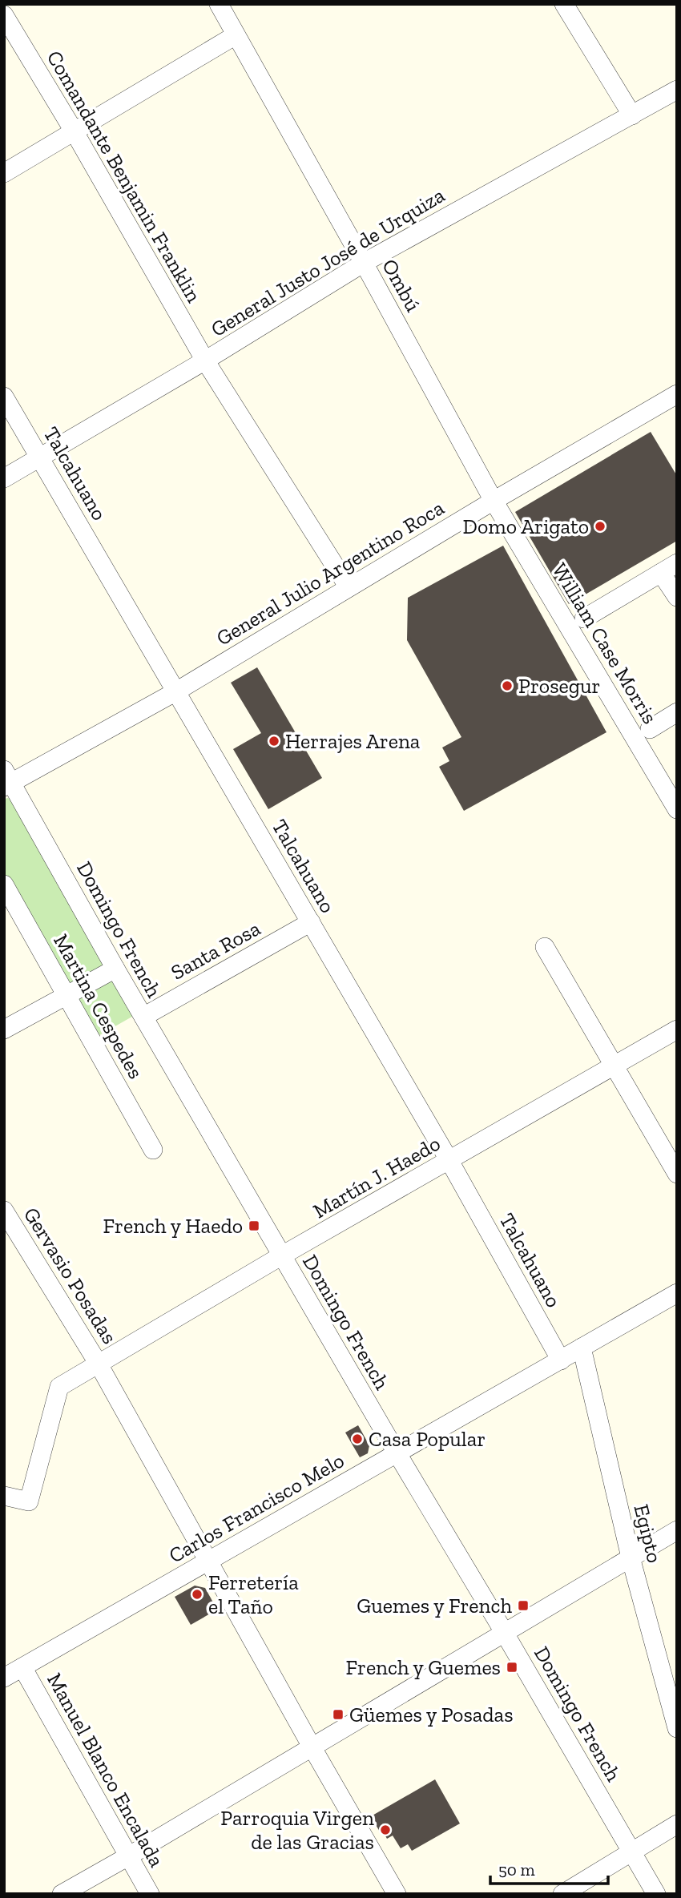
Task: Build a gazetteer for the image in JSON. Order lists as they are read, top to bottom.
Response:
{
  "streets": {
    "street": [
      "Comandante Benjamin Franklin",
      "General Justo José de Urquiza",
      "Ombú",
      "Talcahuano",
      "General Julio Argentino Roca",
      "William Case Morris",
      "Domingo French",
      "Santa Rosa",
      "Martina Cespedes",
      "Martín J. Haedo",
      "Gervasio Posadas",
      "Carlos Francisco Melo",
      "Egipto",
      "Manuel Blanco Encalada"
    ]
  },
  "crossings": [
    ["Comandante Benjamin Franklin", "General Justo José de Urquiza"],
    ["Comandante Benjamin Franklin", "General Julio Argentino Roca"],
    ["General Justo José de Urquiza", "Ombú"],
    ["General Justo José de Urquiza", "Talcahuano"],
    ["Ombú", "General Julio Argentino Roca"],
    ["Ombú", "William Case Morris"],
    ["Talcahuano", "General Julio Argentino Roca"],
    ["Talcahuano", "Santa Rosa"],
    ["Talcahuano", "Martín J. Haedo"],
    ["Talcahuano", "Carlos Francisco Melo"],
    ["General Julio Argentino Roca", "William Case Morris"],
    ["General Julio Argentino Roca", "Domingo French"],
    ["Domingo French", "Santa Rosa"],
    ["Domingo French", "Martín J. Haedo"],
    ["Domingo French", "Carlos Francisco Melo"],
    ["Martín J. Haedo", "Gervasio Posadas"],
    ["Gervasio Posadas", "Carlos Francisco Melo"],
    ["Carlos Francisco Melo", "Egipto"],
    ["Carlos Francisco Melo", "Manuel Blanco Encalada"]
  ],
  "places": {
    "other": [
      "Domo Arigato",
      "Prosegur",
      "Herrajes Arena",
      "Casa Popular",
      "Ferretería el Taño",
      "Parroquia Virgen de las Gracias"
    ],
    "transit": [
      "French y Haedo",
      "Guemes y French",
      "French y Guemes",
      "Güemes y Posadas"
    ]
  },
  "scale_bar": "50 m"
}
